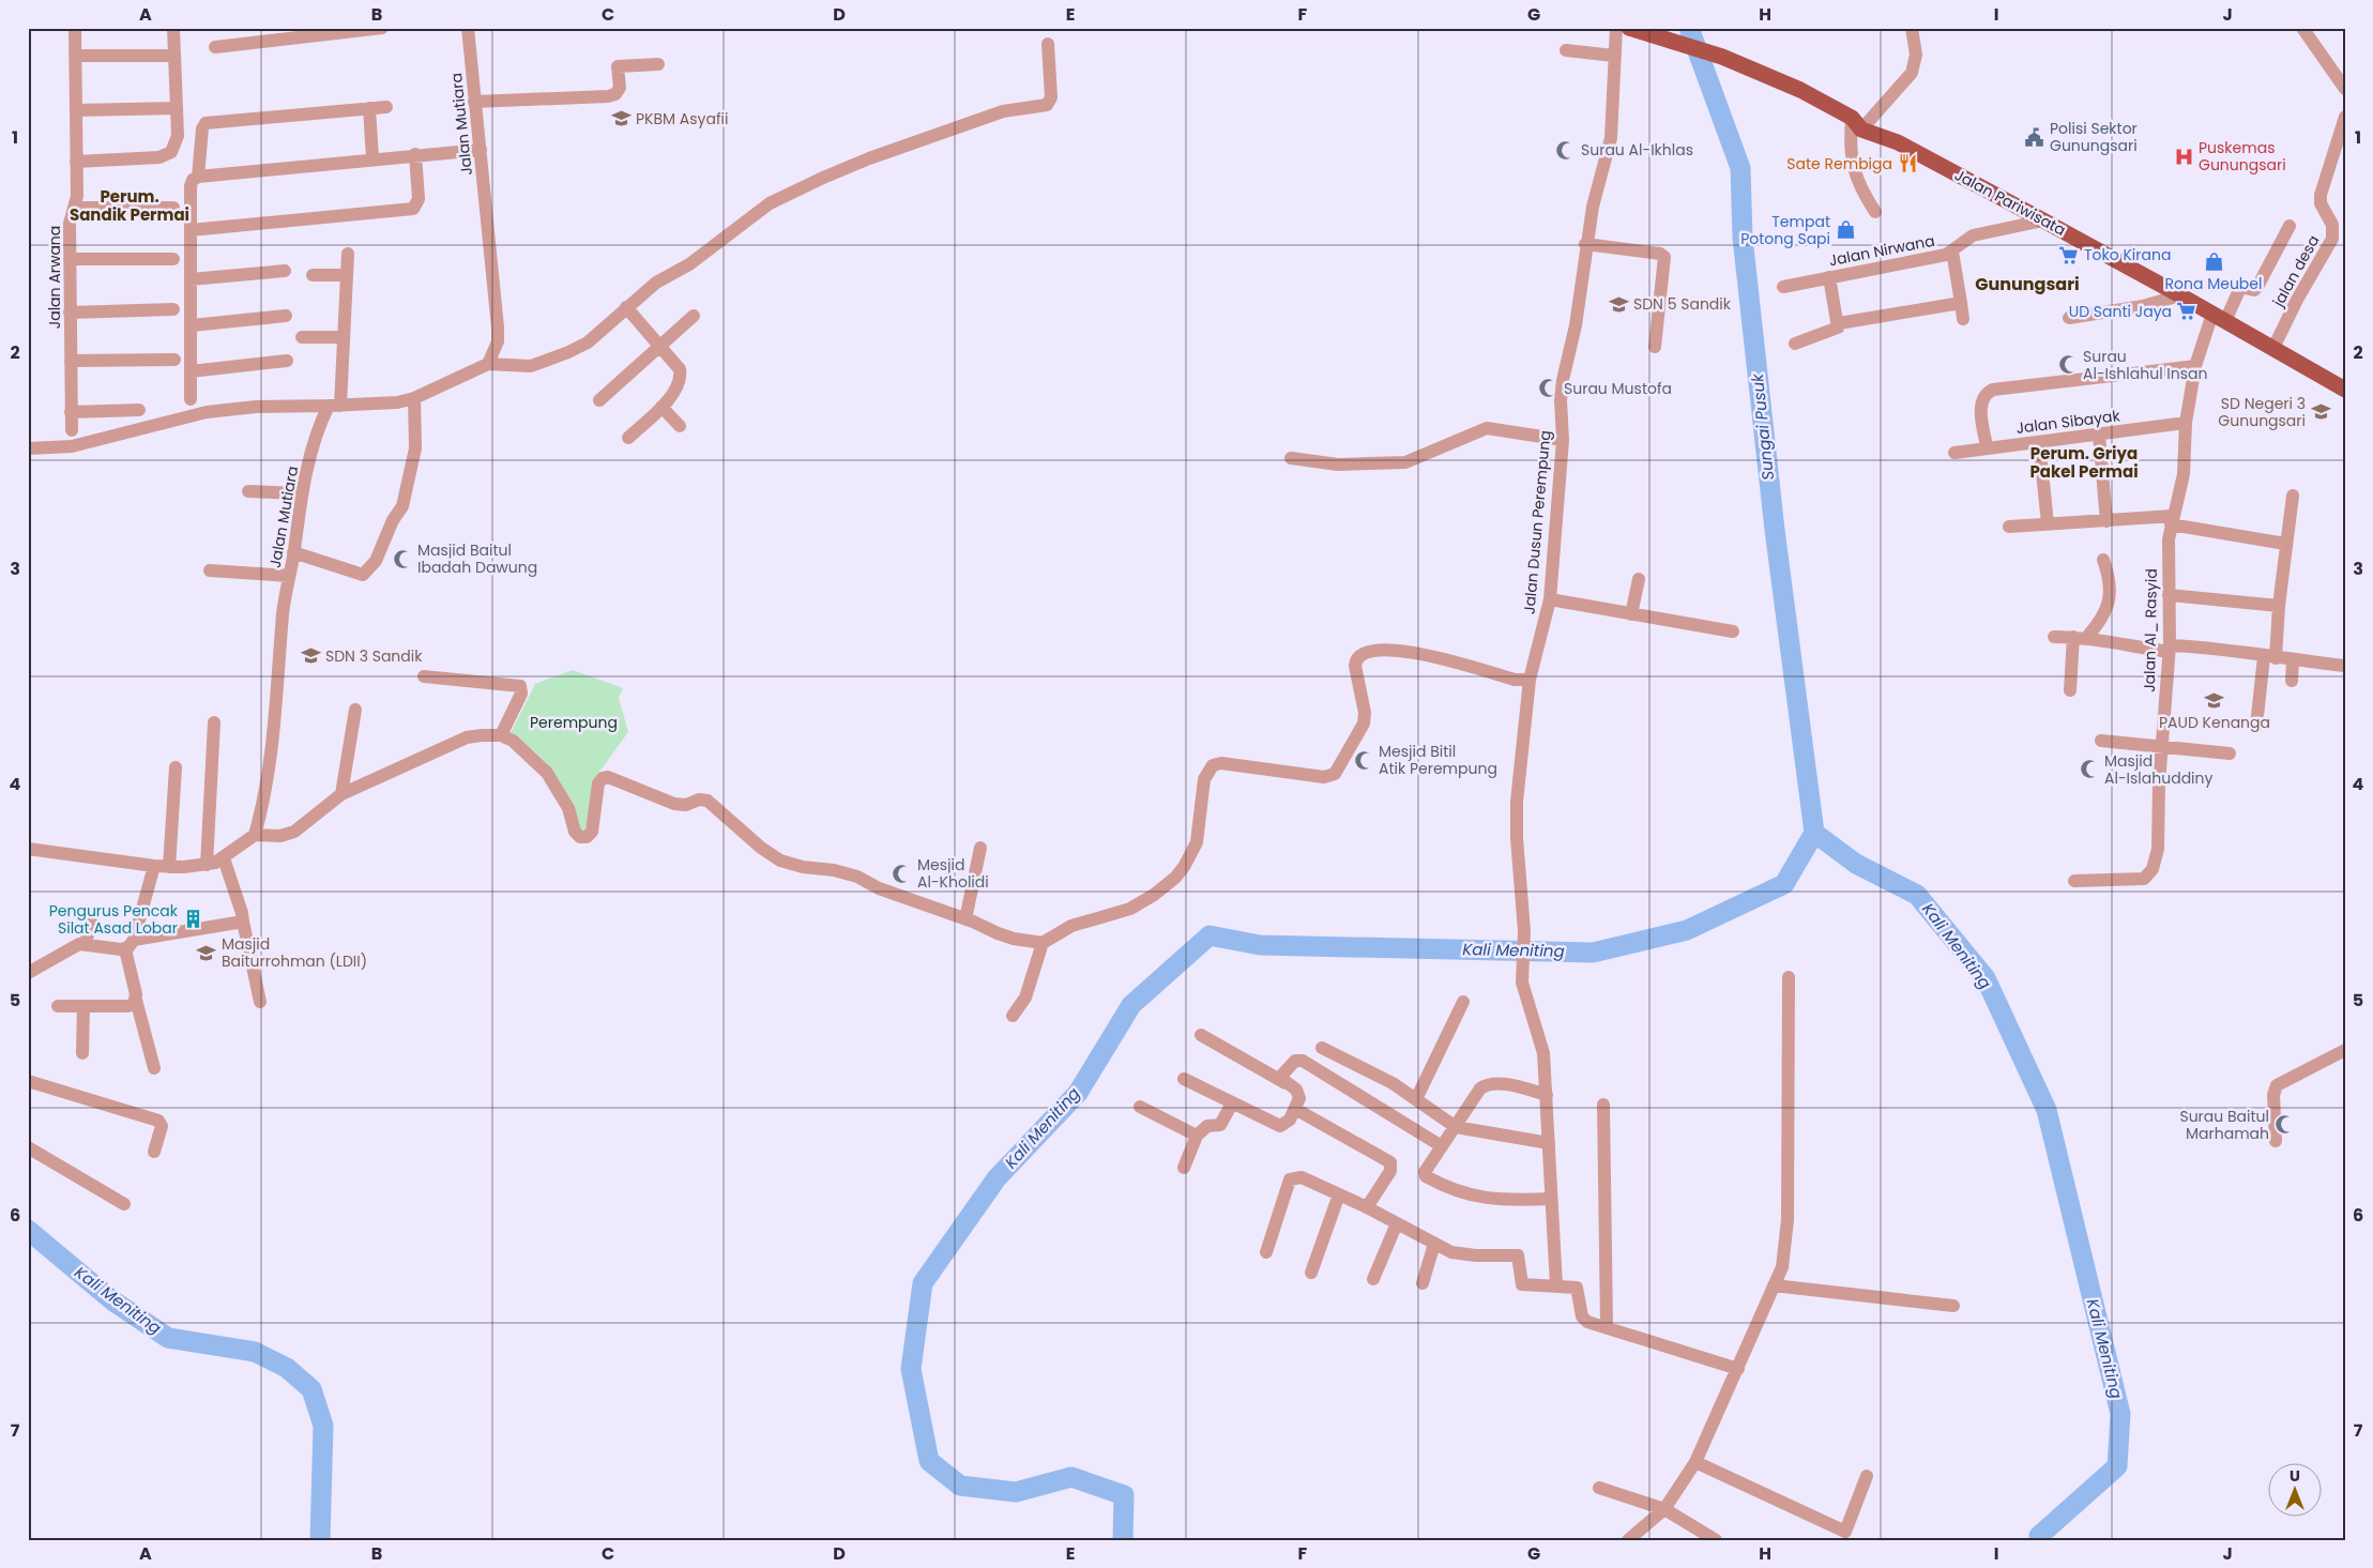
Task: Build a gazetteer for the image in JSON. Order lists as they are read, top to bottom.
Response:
{
  "streets": {
    "main road": ["Jalan Pariwisata"],
    "street": [
      "Jalan Mutiara",
      "Jalan Nirwana",
      "jalan desa",
      "Jalan Arwana",
      "Jalan Sibayak",
      "Jalan Dusun Perempung",
      "Jalan Al_ Rasyid"
    ]
  },
  "crossings": [
    ["Jalan Pariwisata", "Jalan Nirwana"],
    ["Jalan Pariwisata", "jalan desa"],
    ["Jalan Pariwisata", "Jalan Al_ Rasyid"],
    ["Jalan Sibayak", "Jalan Al_ Rasyid"]
  ],
  "districts": ["Perum. Sandik Permai", "Gunungsari", "Perum. Griya Pakel Permai"],
  "water": ["Sungai Pusuk", "Kali Meniting"],
  "parks": ["Perempung"],
  "places": {
    "school or university": [
      "PKBM Asyafii",
      "SDN 5 Sandik",
      "SD Negeri 3 Gunungsari",
      "SDN 3 Sandik",
      "PAUD Kenanga",
      "Masjid Baiturrohman (LDII)"
    ],
    "public building": ["Polisi Sektor Gunungsari"],
    "mosque": [
      "Surau Al-Ikhlas",
      "Surau Al-Ishlahul Insan",
      "Surau Mustofa",
      "Masjid Baitul Ibadah Dawung",
      "Mesjid Bitil Atik Perempung",
      "Masjid Al-Islahuddiny",
      "Mesjid Al-Kholidi",
      "Surau Baitul Marhamah"
    ],
    "hospital": ["Puskemas Gunungsari"],
    "restaurant": ["Sate Rembiga"],
    "shop": ["Tempat Potong Sapi", "Rona Meubel"],
    "supermarket": ["Toko Kirana", "UD Santi Jaya"],
    "building": ["Pengurus Pencak Silat Asad Lobar"]
  },
  "north": "top",
  "grid": {
    "columns": [
      "A",
      "B",
      "C",
      "D",
      "E",
      "F",
      "G",
      "H",
      "I",
      "J"
    ],
    "rows": [
      "1",
      "2",
      "3",
      "4",
      "5",
      "6",
      "7"
    ]
  }
}
